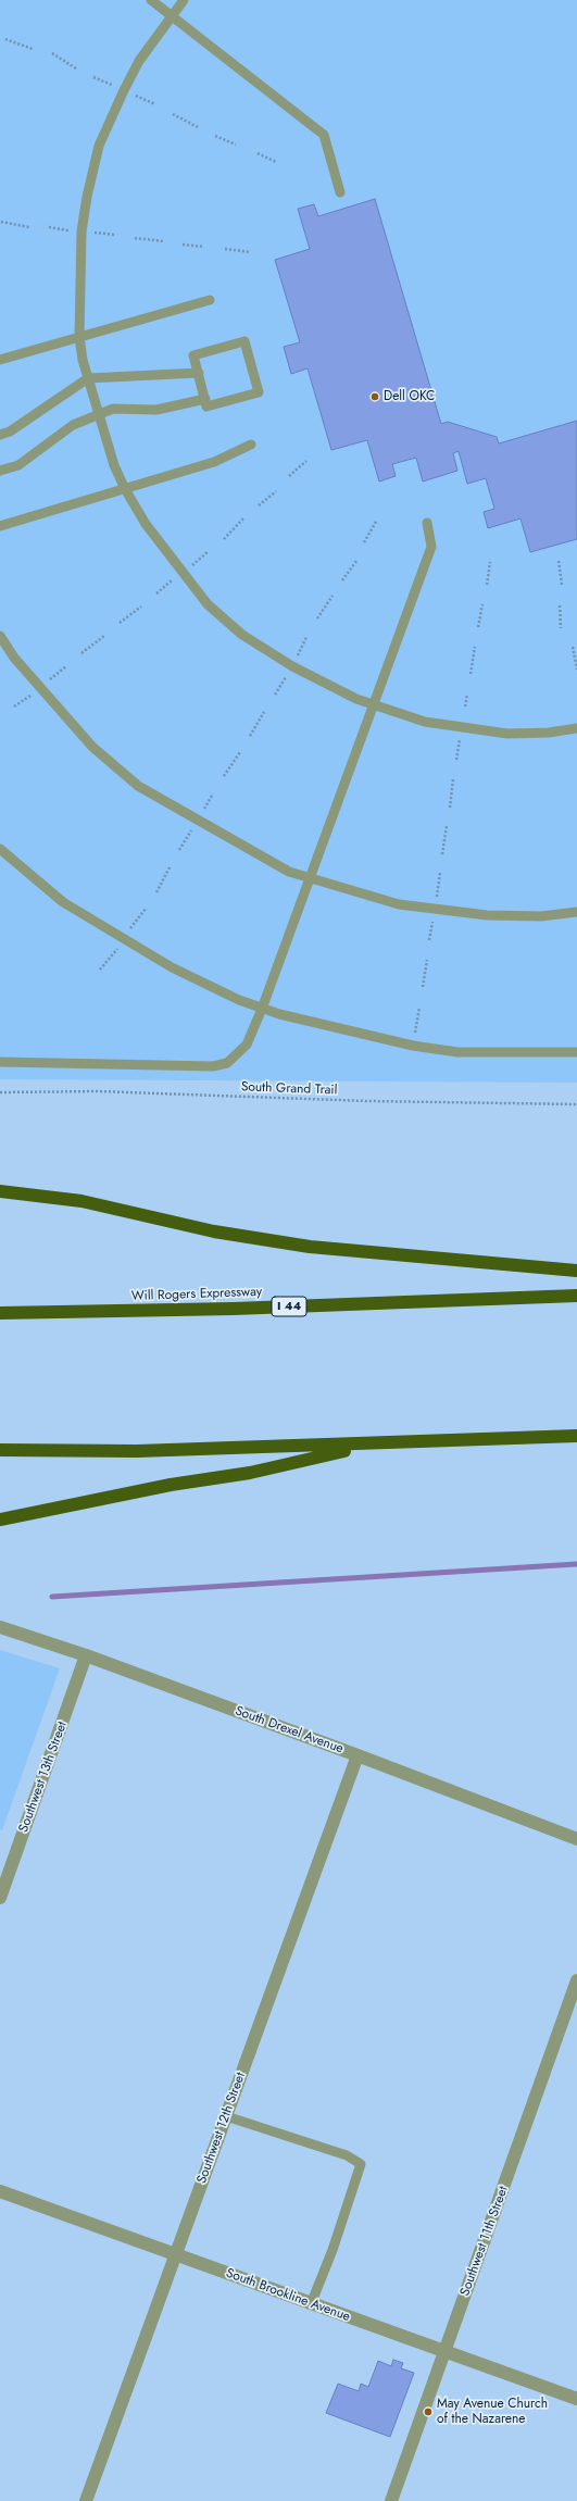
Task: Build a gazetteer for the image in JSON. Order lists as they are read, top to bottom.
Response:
{
  "streets": {
    "highway": ["Will Rogers Expressway", "I 44"],
    "street": [
      "South Drexel Avenue",
      "Southwest 13th Street",
      "Southwest 12th Street",
      "Southwest 11th Street",
      "South Brookline Avenue"
    ],
    "path": ["South Grand Trail"]
  },
  "crossings": [
    ["South Drexel Avenue", "Southwest 13th Street"],
    ["South Drexel Avenue", "Southwest 12th Street"],
    ["Southwest 12th Street", "South Brookline Avenue"],
    ["Southwest 11th Street", "South Brookline Avenue"]
  ],
  "places": ["Dell OKC", "May Avenue Church of the Nazarene"]
}
